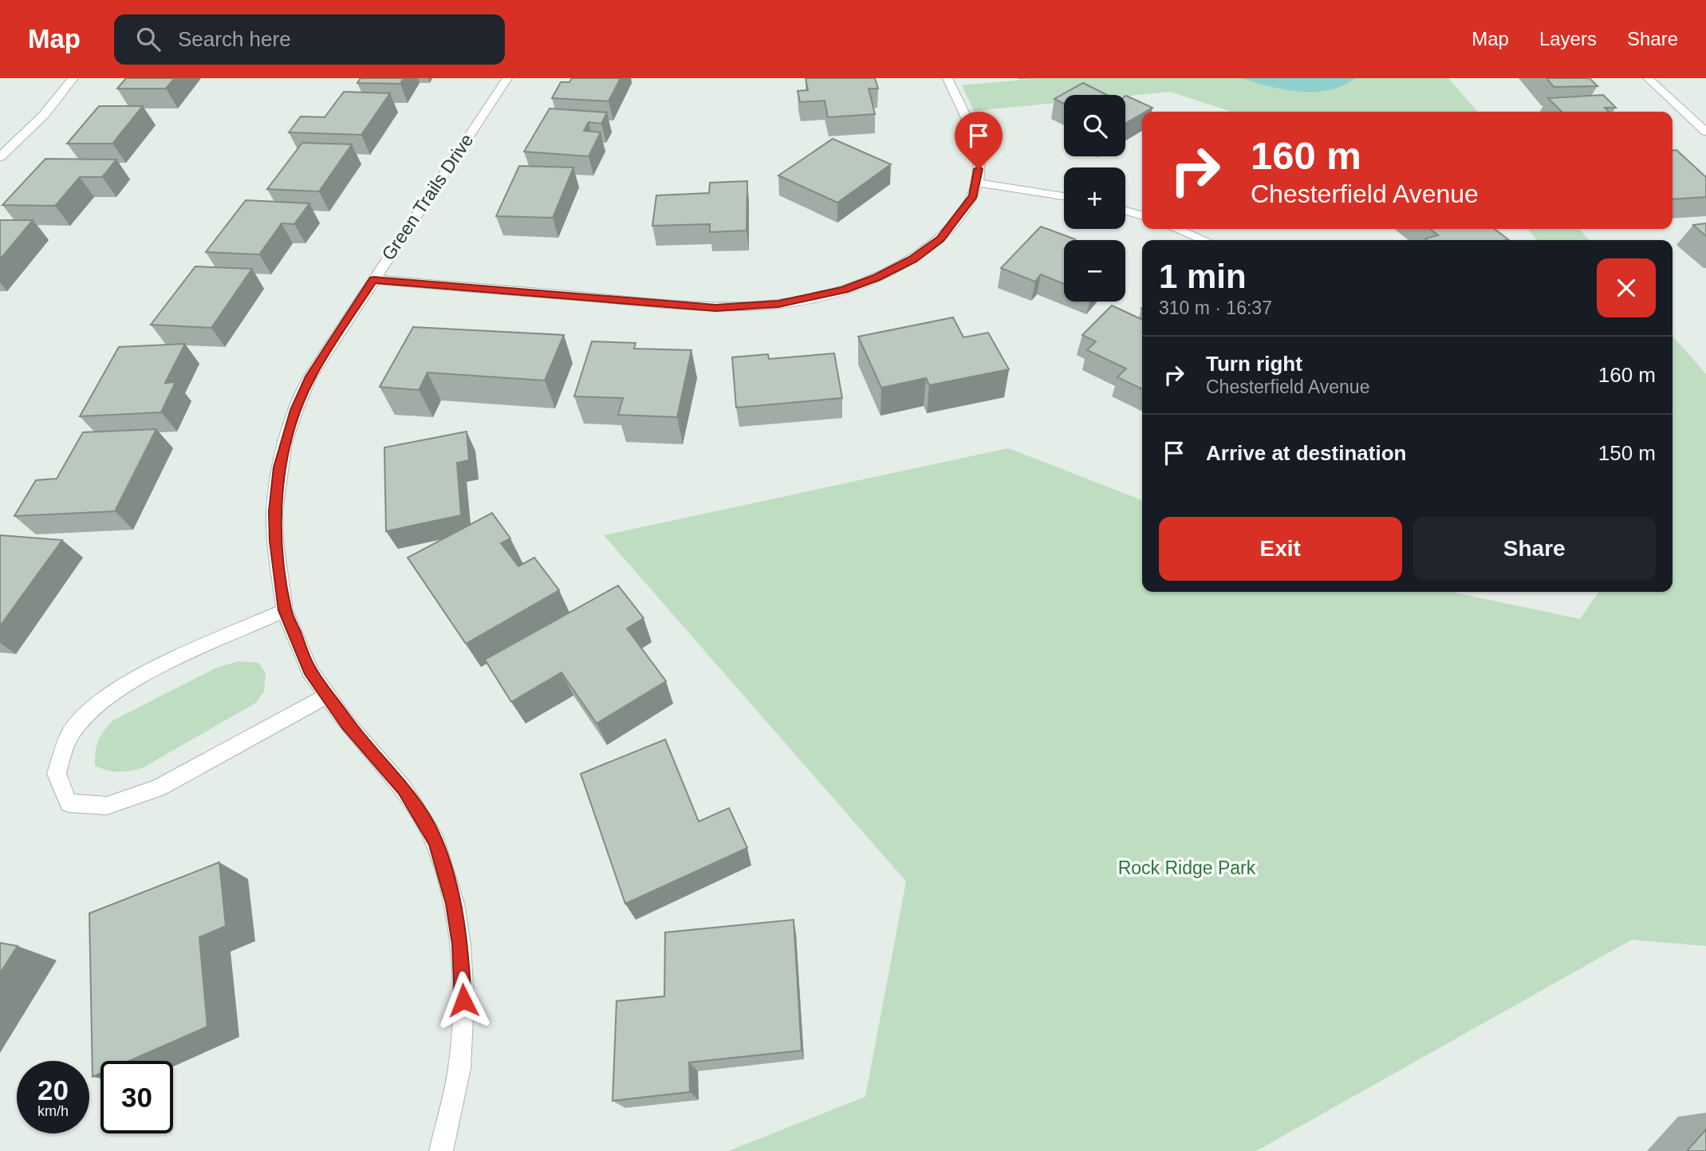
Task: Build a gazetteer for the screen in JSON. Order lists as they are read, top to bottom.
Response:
{
  "streets": {
    "street": ["Green Trails Drive"]
  },
  "parks": ["Rock Ridge Park"],
  "page": {
    "header": "Map",
    "search": "Search here",
    "nav": ["Map", "Layers", "Share"],
    "map_buttons": ["+", "−"],
    "turn": ["160 m", "Chesterfield Avenue"],
    "heading": ["1 min", "310 m · 16:37"],
    "list": [
      {
        "name": "Turn right",
        "note": "Chesterfield Avenue",
        "value": "160 m"
      },
      {
        "name": "Arrive at destination",
        "value": "150 m"
      }
    ],
    "buttons": ["Exit", "Share"],
    "speed": "20 km/h",
    "limit": "30"
  }
}
